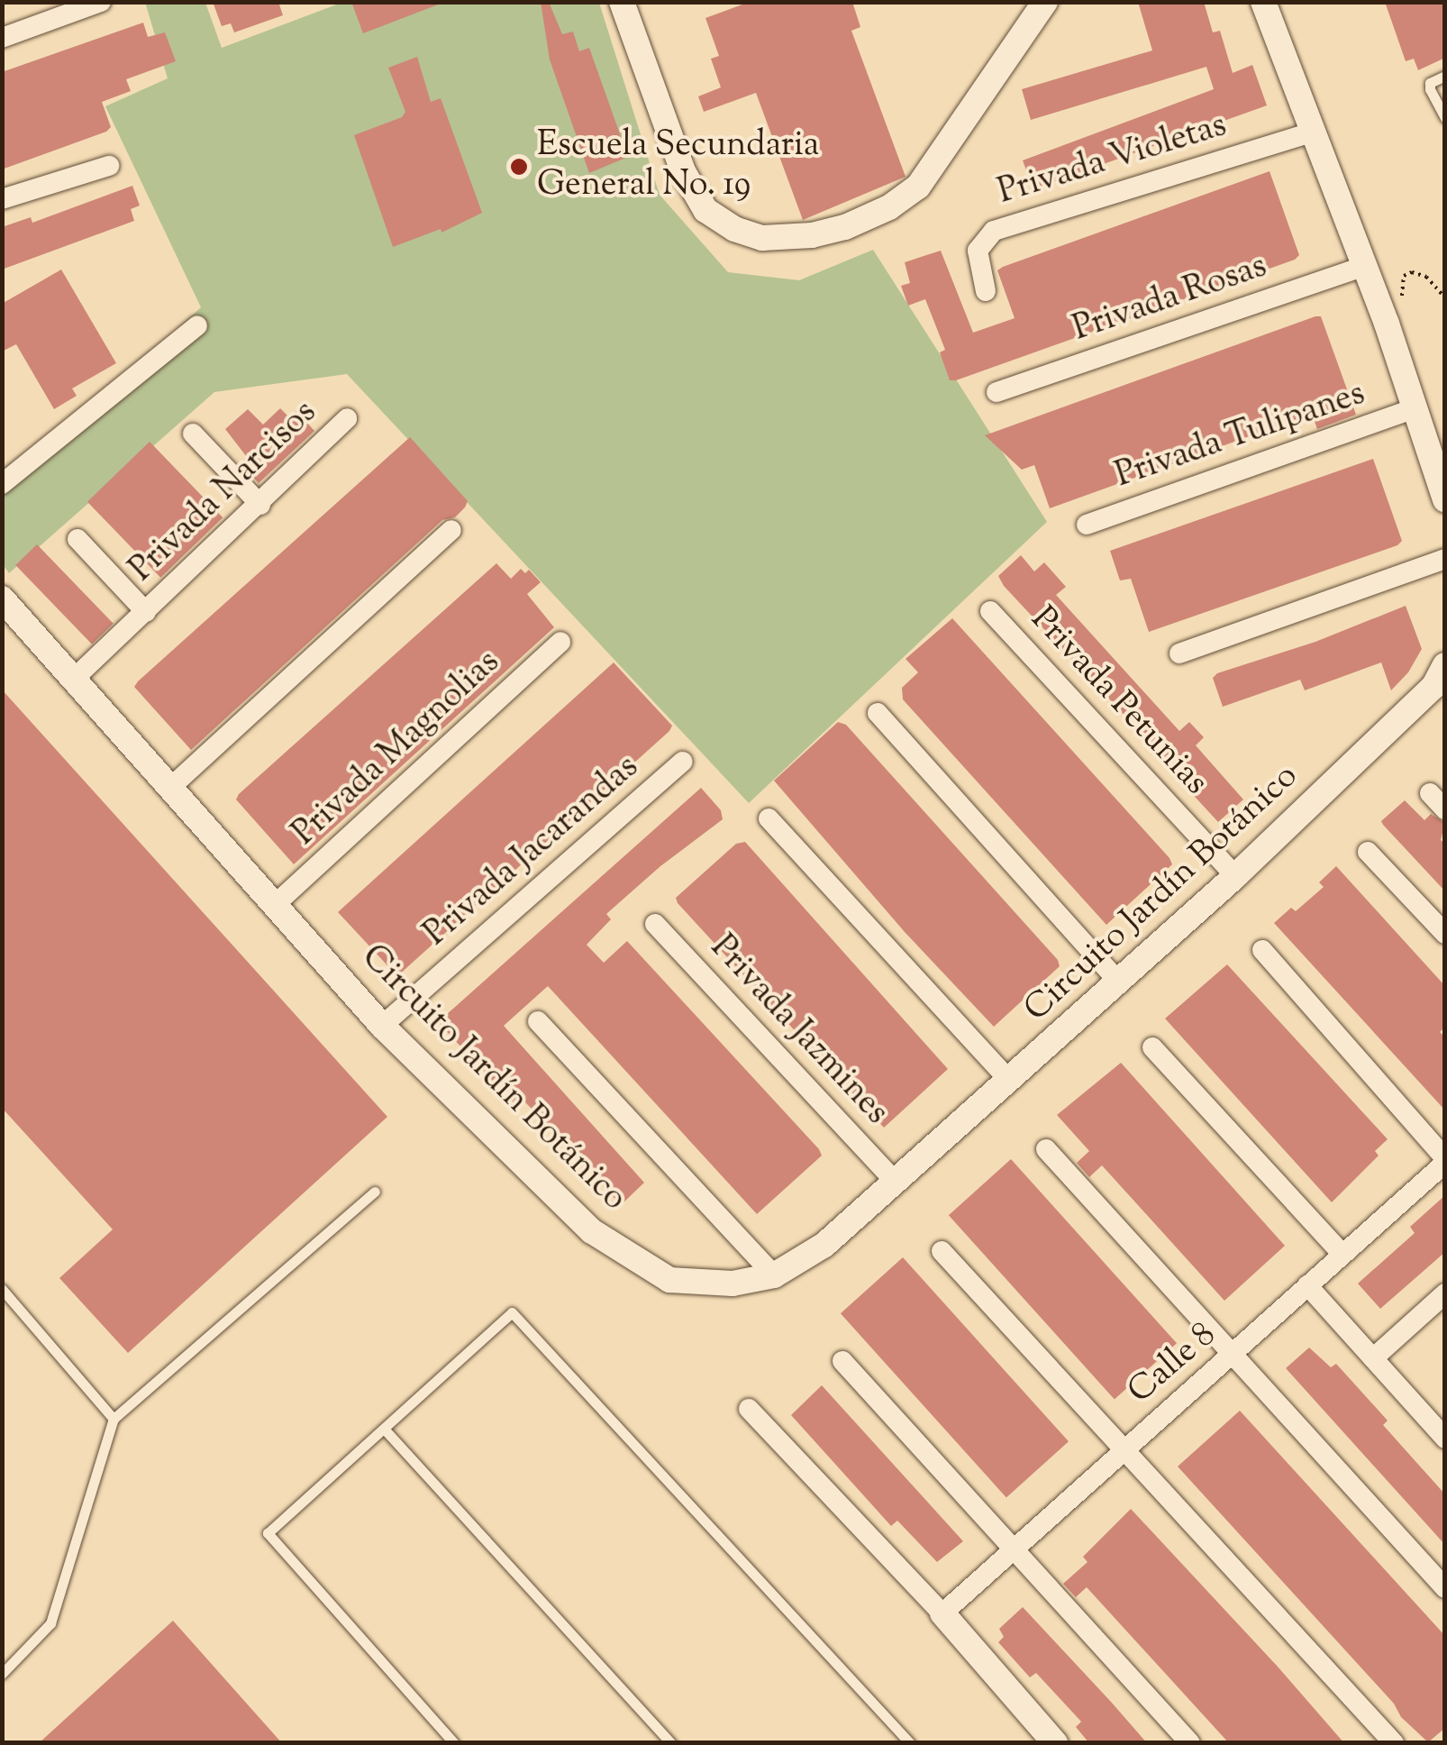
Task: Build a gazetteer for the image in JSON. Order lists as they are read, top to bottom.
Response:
{
  "streets": {
    "street": [
      "Privada Violetas",
      "Privada Rosas",
      "Privada Tulipanes",
      "Privada Narcisos",
      "Privada Petunias",
      "Privada Magnolias",
      "Privada Jacarandas",
      "Circuito Jardín Botánico",
      "Privada Jazmines",
      "Calle 8"
    ]
  },
  "crossings": [
    ["Privada Narcisos", "Circuito Jardín Botánico"],
    ["Privada Petunias", "Circuito Jardín Botánico"],
    ["Privada Magnolias", "Circuito Jardín Botánico"],
    ["Privada Jacarandas", "Circuito Jardín Botánico"],
    ["Circuito Jardín Botánico", "Privada Jazmines"]
  ],
  "places": ["Escuela Secundaria General No. 19"]
}
